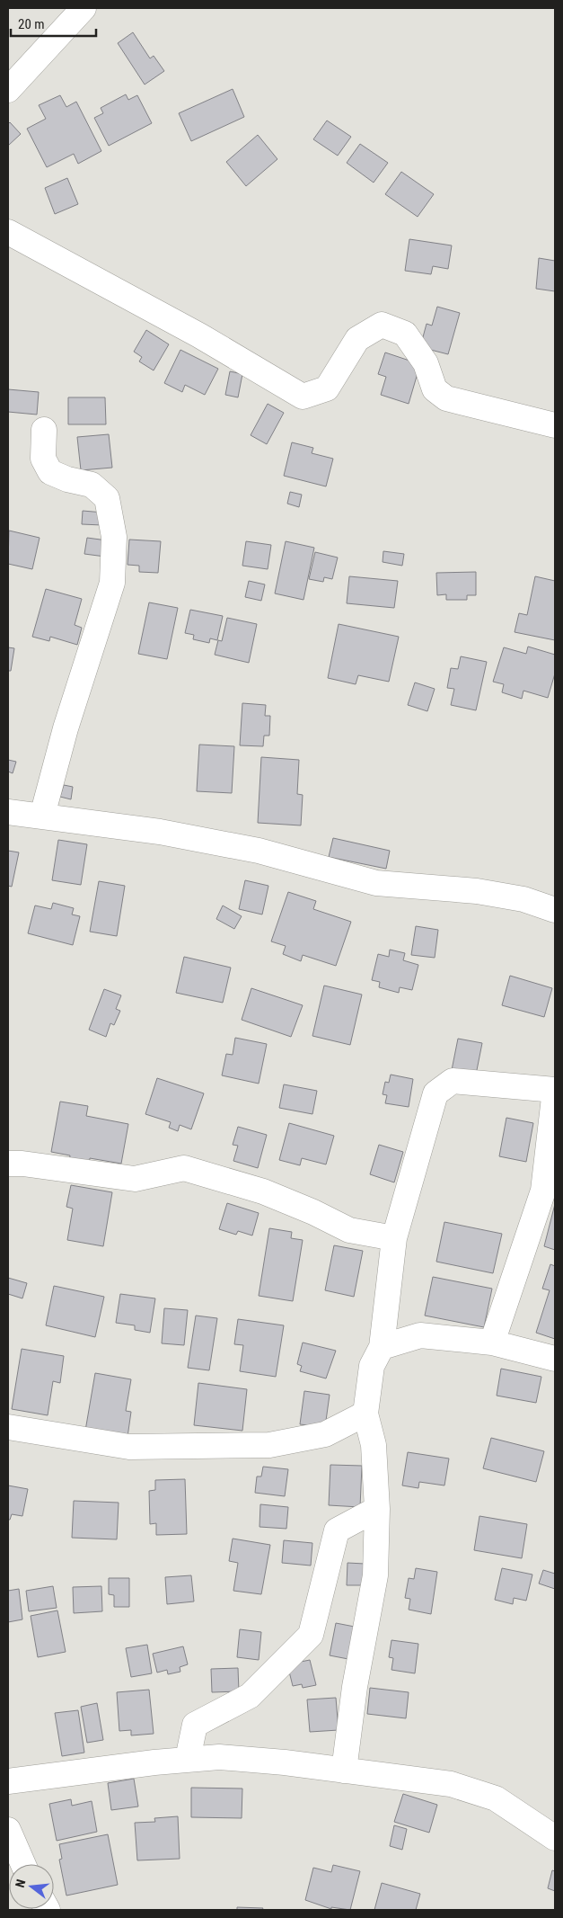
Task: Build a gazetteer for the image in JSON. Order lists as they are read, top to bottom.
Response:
{
  "scale_bar": "20 m",
  "north": "left"
}
